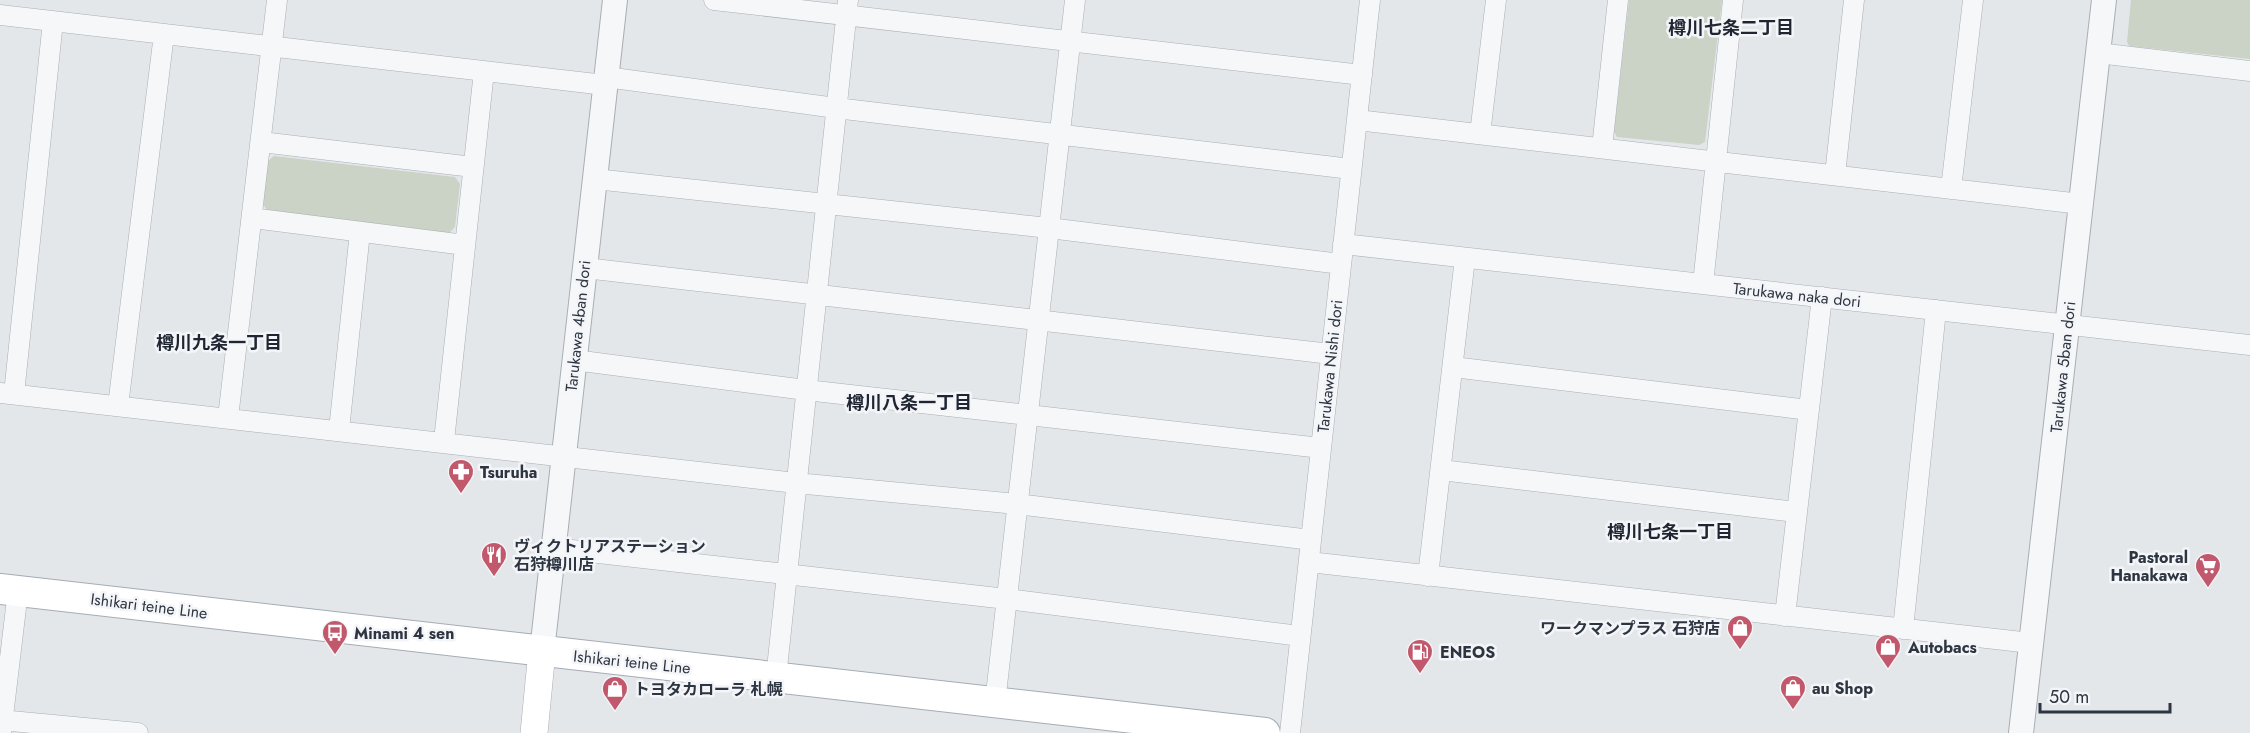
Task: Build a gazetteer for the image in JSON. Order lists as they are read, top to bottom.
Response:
{
  "streets": {
    "main road": ["Ishikari teine Line"],
    "street": [
      "Tarukawa naka dori",
      "Tarukawa 4ban dori",
      "Tarukawa Nishi dori",
      "Tarukawa 5ban dori"
    ]
  },
  "crossings": [
    ["Tarukawa naka dori", "Tarukawa 4ban dori"],
    ["Tarukawa naka dori", "Tarukawa Nishi dori"],
    ["Tarukawa naka dori", "Tarukawa 5ban dori"],
    ["Tarukawa 4ban dori", "Ishikari teine Line"]
  ],
  "districts": [
    "樽川七条二丁目",
    "樽川九条一丁目",
    "樽川八条一丁目",
    "樽川七条一丁目"
  ],
  "places": {
    "pharmacy": ["Tsuruha"],
    "restaurant": ["ヴィクトリアステーション 石狩樽川店"],
    "supermarket": ["Pastoral Hanakawa"],
    "shop": [
      "ワークマンプラス 石狩店",
      "Autobacs",
      "au Shop",
      "トヨタカローラ 札幌"
    ],
    "bus stop": ["Minami 4 sen"],
    "fuel station": ["ENEOS"]
  },
  "scale_bar": "50 m"
}
